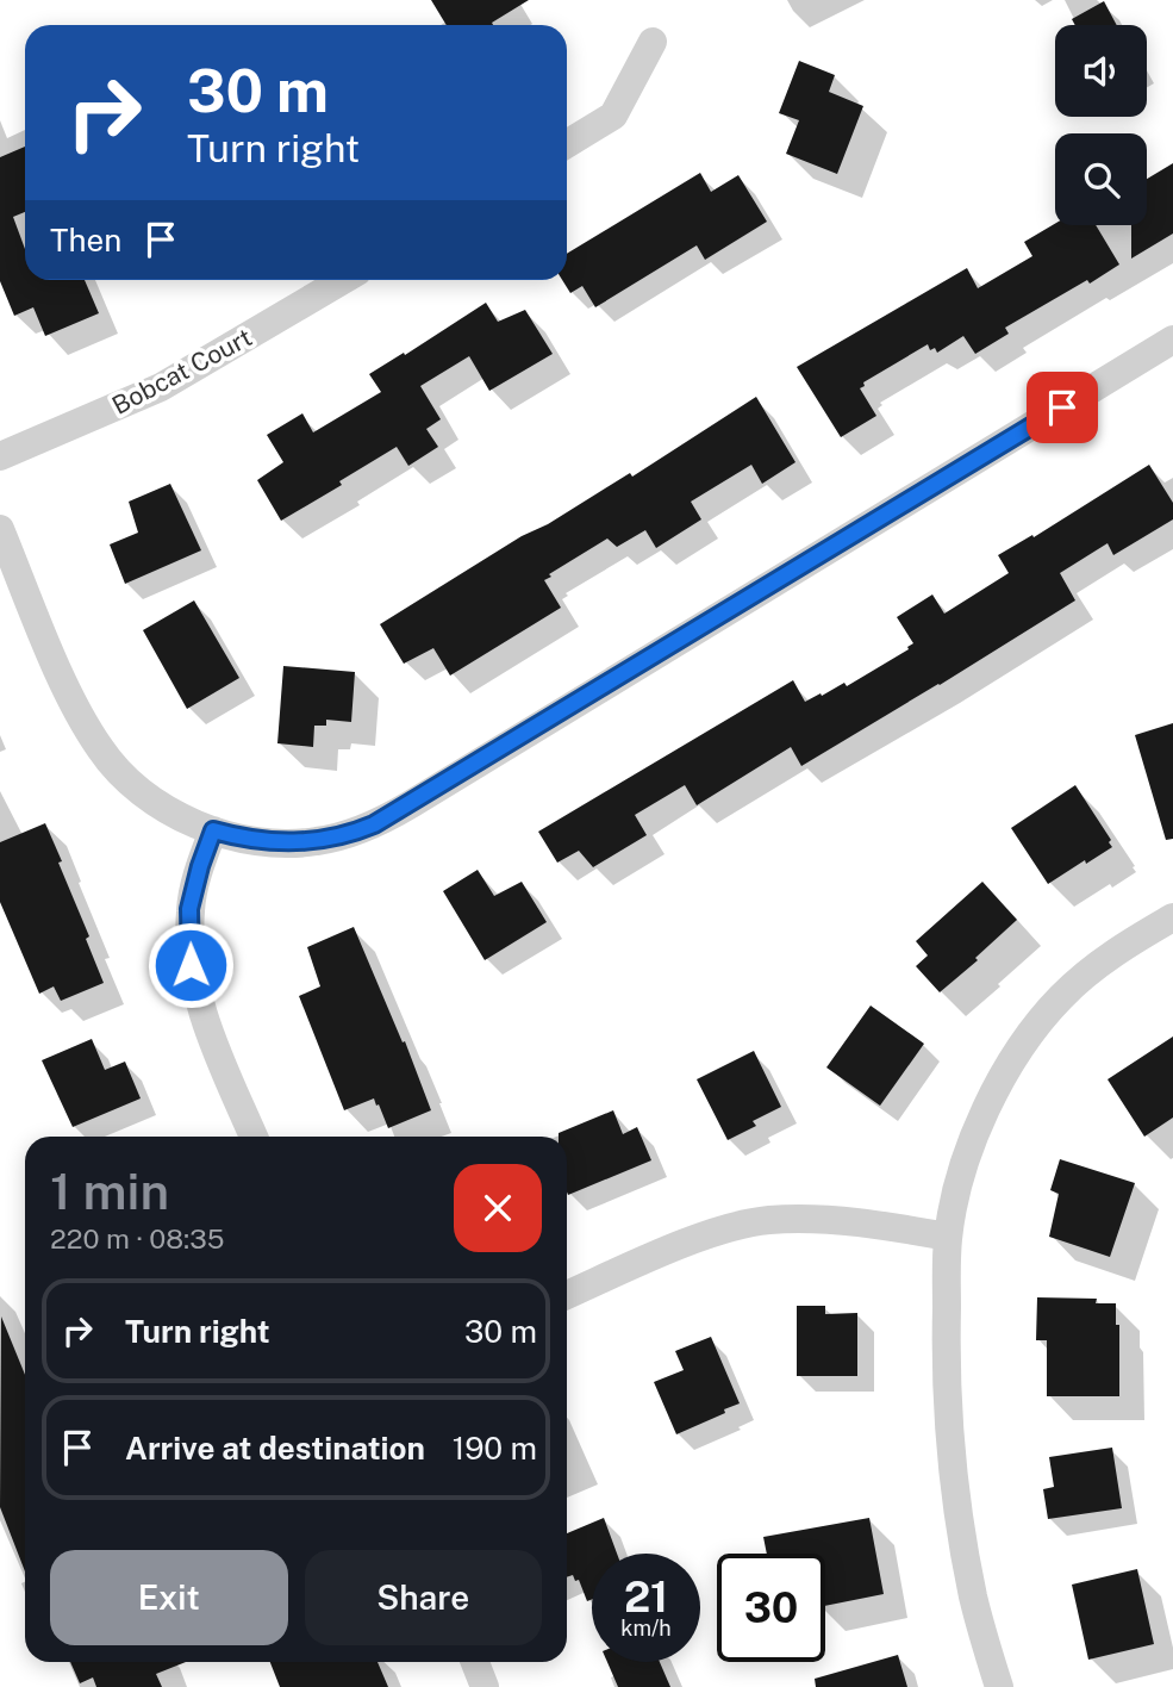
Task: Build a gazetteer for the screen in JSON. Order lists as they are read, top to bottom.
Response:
{
  "streets": {
    "street": ["Bobcat Court"]
  },
  "page": {
    "turn": ["30 m", "Turn right"],
    "then": "Then",
    "heading": ["1 min", "220 m · 08:35"],
    "list": [
      {
        "name": "Turn right",
        "value": "30 m"
      },
      {
        "name": "Arrive at destination",
        "value": "190 m"
      }
    ],
    "buttons": ["Exit", "Share"],
    "speed": "21 km/h",
    "limit": "30"
  }
}
